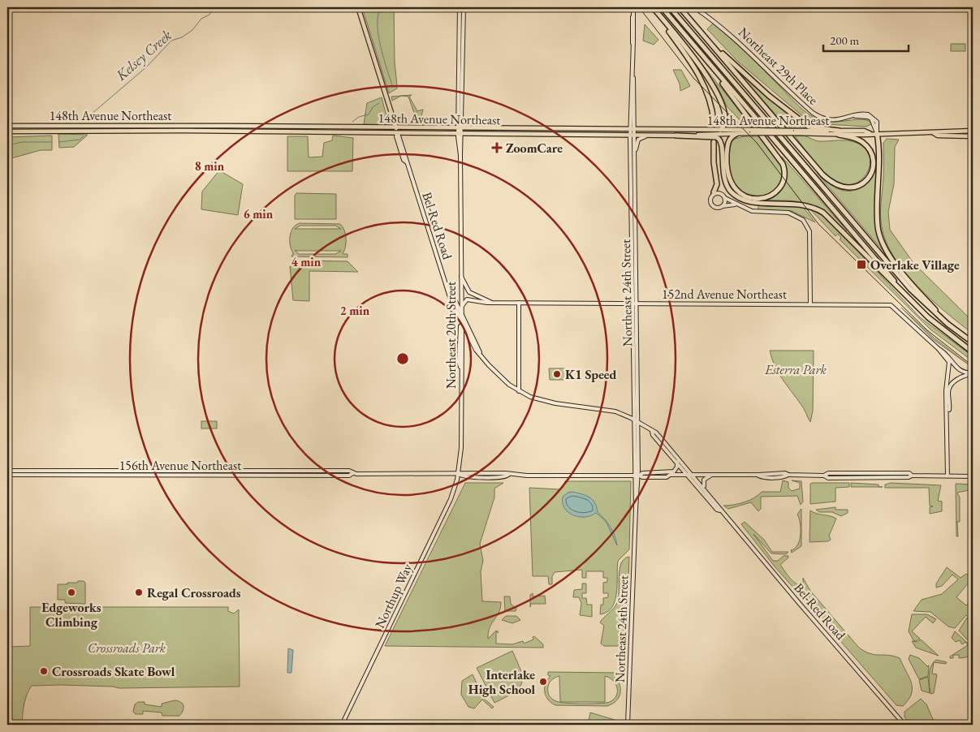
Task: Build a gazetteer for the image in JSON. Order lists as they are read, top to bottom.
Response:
{
  "streets": {
    "main road": [
      "Northeast 29th Place",
      "148th Avenue Northeast",
      "Bel-Red Road",
      "Northeast 24th Street",
      "152nd Avenue Northeast",
      "Northeast 20th Street",
      "156th Avenue Northeast",
      "Northup Way"
    ]
  },
  "crossings": [
    ["Northeast 29th Place", "148th Avenue Northeast"],
    ["148th Avenue Northeast", "Bel-Red Road"],
    ["148th Avenue Northeast", "Northeast 24th Street"],
    ["148th Avenue Northeast", "Northeast 20th Street"],
    ["Bel-Red Road", "Northeast 24th Street"],
    ["Bel-Red Road", "Northeast 20th Street"],
    ["Bel-Red Road", "156th Avenue Northeast"],
    ["Northeast 24th Street", "152nd Avenue Northeast"],
    ["Northeast 24th Street", "156th Avenue Northeast"],
    ["Northeast 20th Street", "156th Avenue Northeast"],
    ["Northeast 20th Street", "Northup Way"],
    ["156th Avenue Northeast", "Northup Way"]
  ],
  "water": ["Kelsey Creek"],
  "parks": ["Esterra Park", "Crossroads Park"],
  "places": {
    "health": ["ZoomCare"],
    "transit": ["Overlake Village"],
    "other": [
      "K1 Speed",
      "Edgeworks Climbing",
      "Regal Crossroads",
      "Crossroads Skate Bowl",
      "Interlake High School"
    ]
  },
  "scale_bar": "200 m",
  "rings": [
    "8 min",
    "6 min",
    "4 min",
    "2 min"
  ]
}
